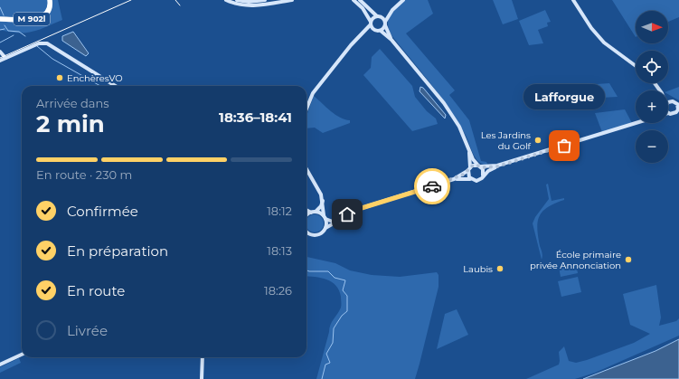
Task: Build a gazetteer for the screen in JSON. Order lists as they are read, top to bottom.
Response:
{
  "streets": {
    "highway": ["M 902l"]
  },
  "places": [
    "EnchèresVO",
    "Les Jardins du Golf",
    "Lafforgue",
    "École primaire privée Annonciation",
    "Laubis"
  ],
  "north": "right",
  "page": {
    "map_buttons": ["+", "−"],
    "bubble": "Lafforgue",
    "heading": ["2 min", "Arrivée dans", "18:36–18:41"],
    "bar": "En route · 230 m",
    "list": [
      ["Confirmée", "18:12"],
      ["En préparation", "18:13"],
      ["En route", "18:26"],
      "Livrée"
    ]
  }
}
